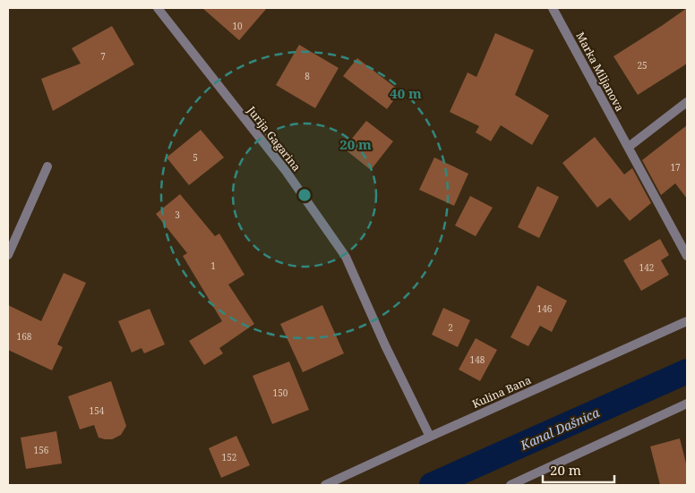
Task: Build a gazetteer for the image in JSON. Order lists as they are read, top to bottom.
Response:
{
  "streets": {
    "street": ["Marka Miljanova", "Jurija Gagarina", "Kulina Bana"]
  },
  "crossings": [
    ["Jurija Gagarina", "Kulina Bana"]
  ],
  "water": ["Kanal Dašnica"],
  "house_numbers": [
    "10",
    "7",
    "25",
    "8",
    "5",
    "17",
    "3",
    "1",
    "142",
    "146",
    "2",
    "168",
    "148",
    "150",
    "154",
    "156",
    "152"
  ],
  "scale_bar": "20 m",
  "rings": ["40 m", "20 m"]
}
